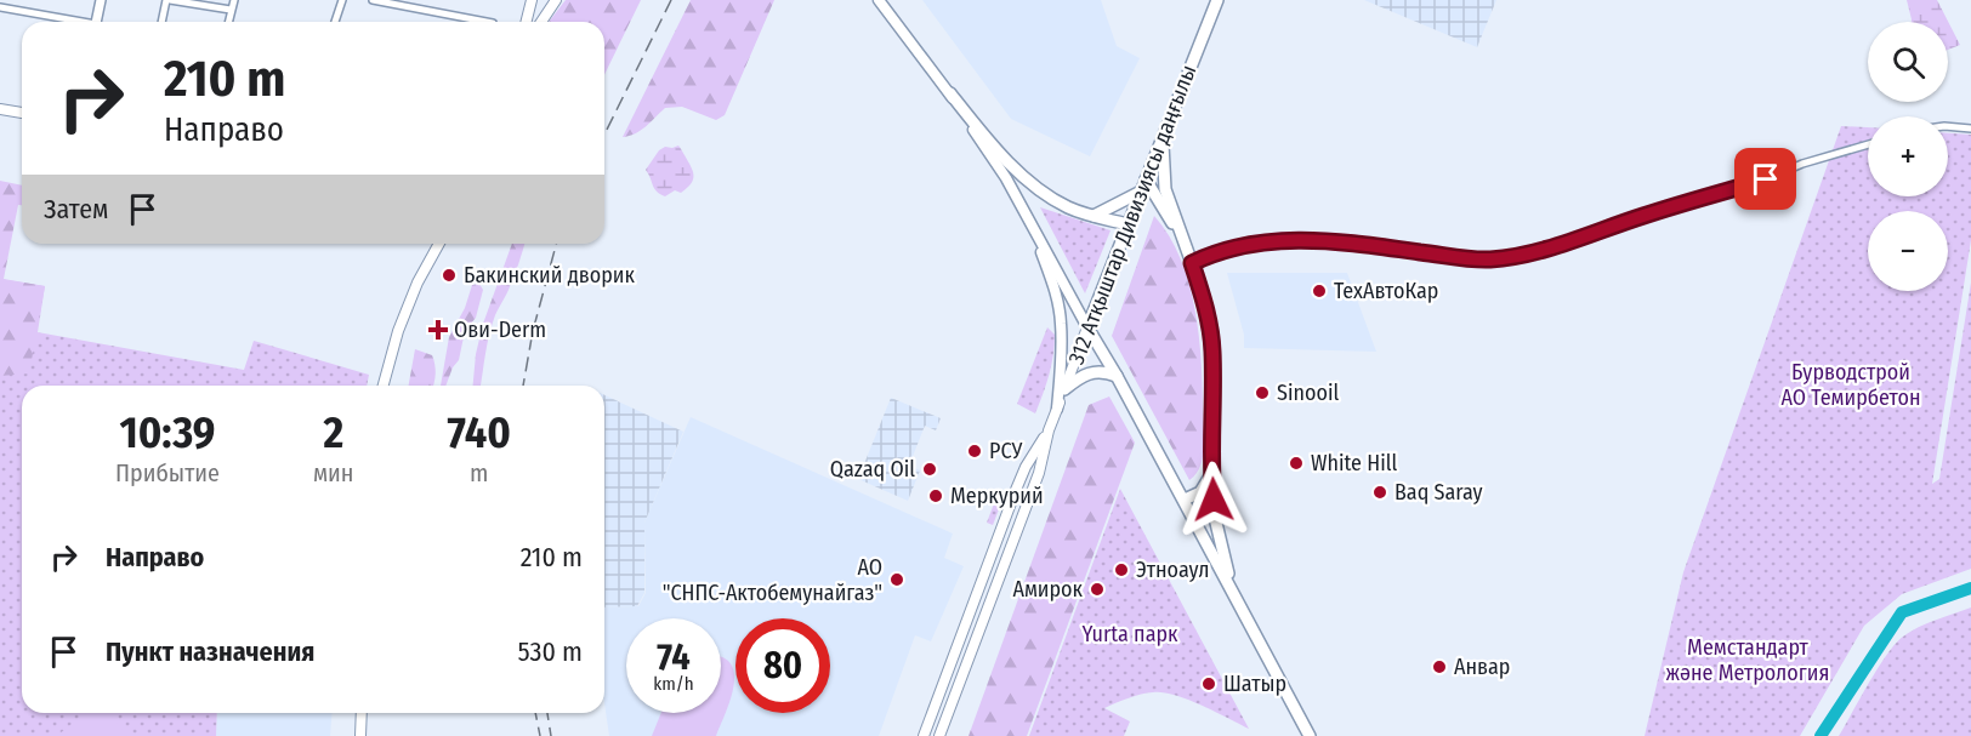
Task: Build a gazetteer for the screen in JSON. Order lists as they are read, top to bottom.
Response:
{
  "streets": {
    "highway": ["312 Атқыштар Дивизиясы даңғылы"]
  },
  "parks": ["Бурводстрой АО Темирбетон", "Yurta парк", "Мемстандарт және Метрология"],
  "places": {
    "other": [
      "Бакинский дворик",
      "ТехАвтоКар",
      "Sinooil",
      "РСУ",
      "White Hill",
      "Qazaq Oil",
      "Baq Saray",
      "Меркурий",
      "Этноаул",
      "АО \"СНПС-Актобемунайгаз\"",
      "Амирок",
      "Анвар",
      "Шатыр"
    ],
    "health": ["Ови-Derm"]
  },
  "page": {
    "map_buttons": ["+", "−"],
    "turn": ["210 m", "Направо"],
    "then": "Затем",
    "eta": [
      "10:39",
      "Прибытие",
      "2",
      "мин",
      "740",
      "m"
    ],
    "list": [
      {
        "name": "Направо",
        "value": "210 m"
      },
      {
        "name": "Пункт назначения",
        "value": "530 m"
      }
    ],
    "speed": "74 km/h",
    "limit": "80"
  }
}
